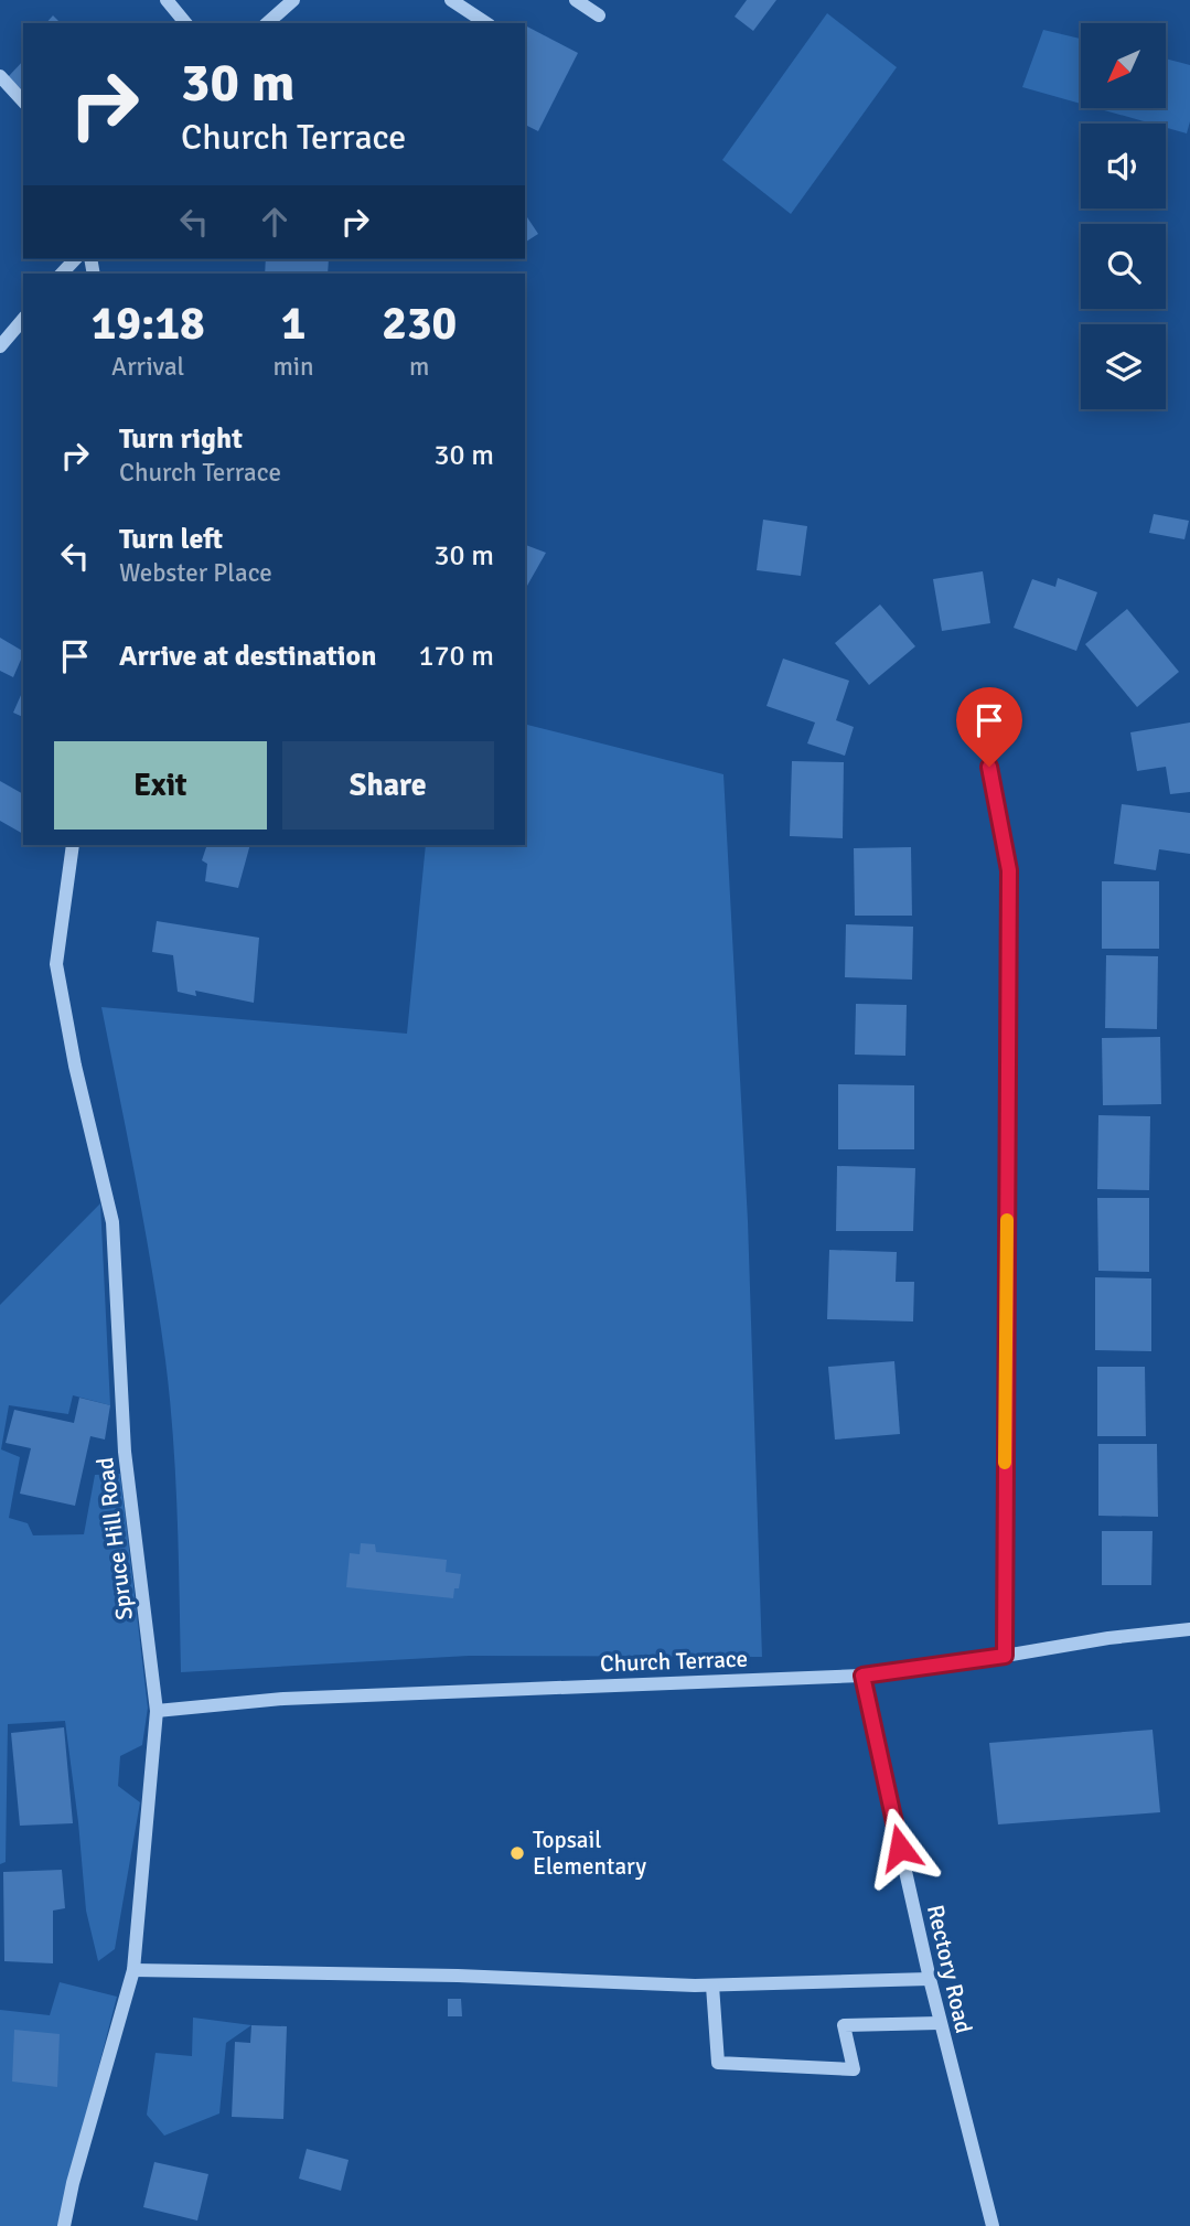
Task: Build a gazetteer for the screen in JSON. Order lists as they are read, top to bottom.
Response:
{
  "streets": {
    "street": ["Spruce Hill Road", "Church Terrace", "Rectory Road"]
  },
  "crossings": [
    ["Spruce Hill Road", "Church Terrace"],
    ["Church Terrace", "Rectory Road"]
  ],
  "places": ["Topsail Elementary"],
  "north": "bottom left",
  "page": {
    "turn": ["30 m", "Church Terrace"],
    "eta": [
      "19:18",
      "Arrival",
      "1",
      "min",
      "230",
      "m"
    ],
    "list": [
      {
        "name": "Turn right",
        "note": "Church Terrace",
        "value": "30 m"
      },
      {
        "name": "Turn left",
        "note": "Webster Place",
        "value": "30 m"
      },
      {
        "name": "Arrive at destination",
        "value": "170 m"
      }
    ],
    "buttons": ["Exit", "Share"]
  }
}
